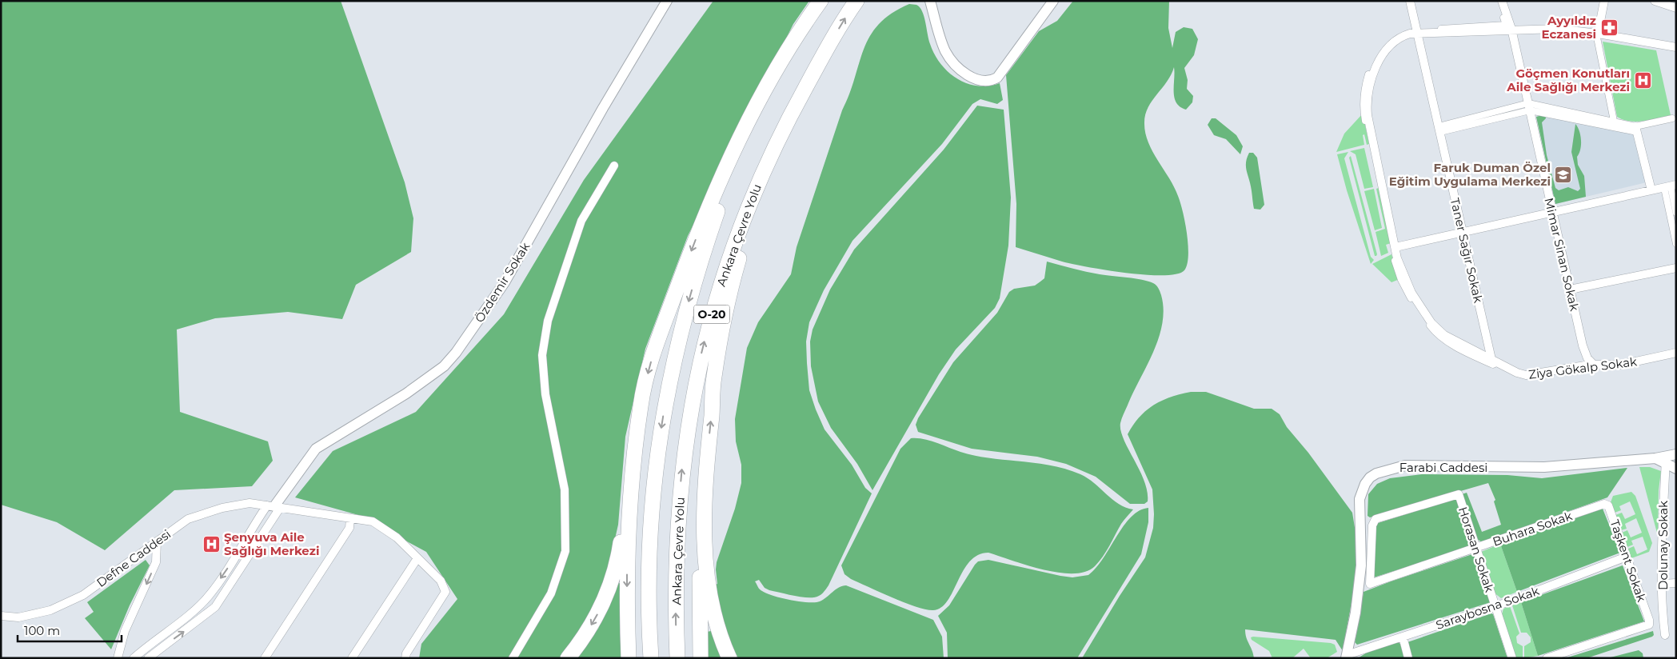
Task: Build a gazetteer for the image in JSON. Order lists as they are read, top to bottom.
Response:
{
  "streets": {
    "highway": ["Ankara Çevre Yolu", "O-20"],
    "street": [
      "Taner Sağır Sokak",
      "Mimar Sinan Sokak",
      "Özdemir Sokak",
      "Ziya Gökalp Sokak",
      "Farabi Caddesi",
      "Buhara Sokak",
      "Dolunay Sokak",
      "Horasan Sokak",
      "Defne Caddesi",
      "Taşkent Sokak",
      "Saraybosna Sokak"
    ]
  },
  "crossings": [
    ["Taner Sağır Sokak", "Ziya Gökalp Sokak"],
    ["Mimar Sinan Sokak", "Ziya Gökalp Sokak"],
    ["Özdemir Sokak", "Defne Caddesi"],
    ["Farabi Caddesi", "Dolunay Sokak"],
    ["Farabi Caddesi", "Saraybosna Sokak"],
    ["Buhara Sokak", "Horasan Sokak"],
    ["Buhara Sokak", "Taşkent Sokak"],
    ["Horasan Sokak", "Saraybosna Sokak"],
    ["Taşkent Sokak", "Saraybosna Sokak"]
  ],
  "places": {
    "pharmacy": ["Ayyıldız Eczanesi"],
    "hospital": ["Göçmen Konutları Aile Sağlığı Merkezi", "Şenyuva Aile Sağlığı Merkezi"],
    "school or university": ["Faruk Duman Özel Eğitim Uygulama Merkezi"]
  },
  "scale_bar": "100 m"
}
